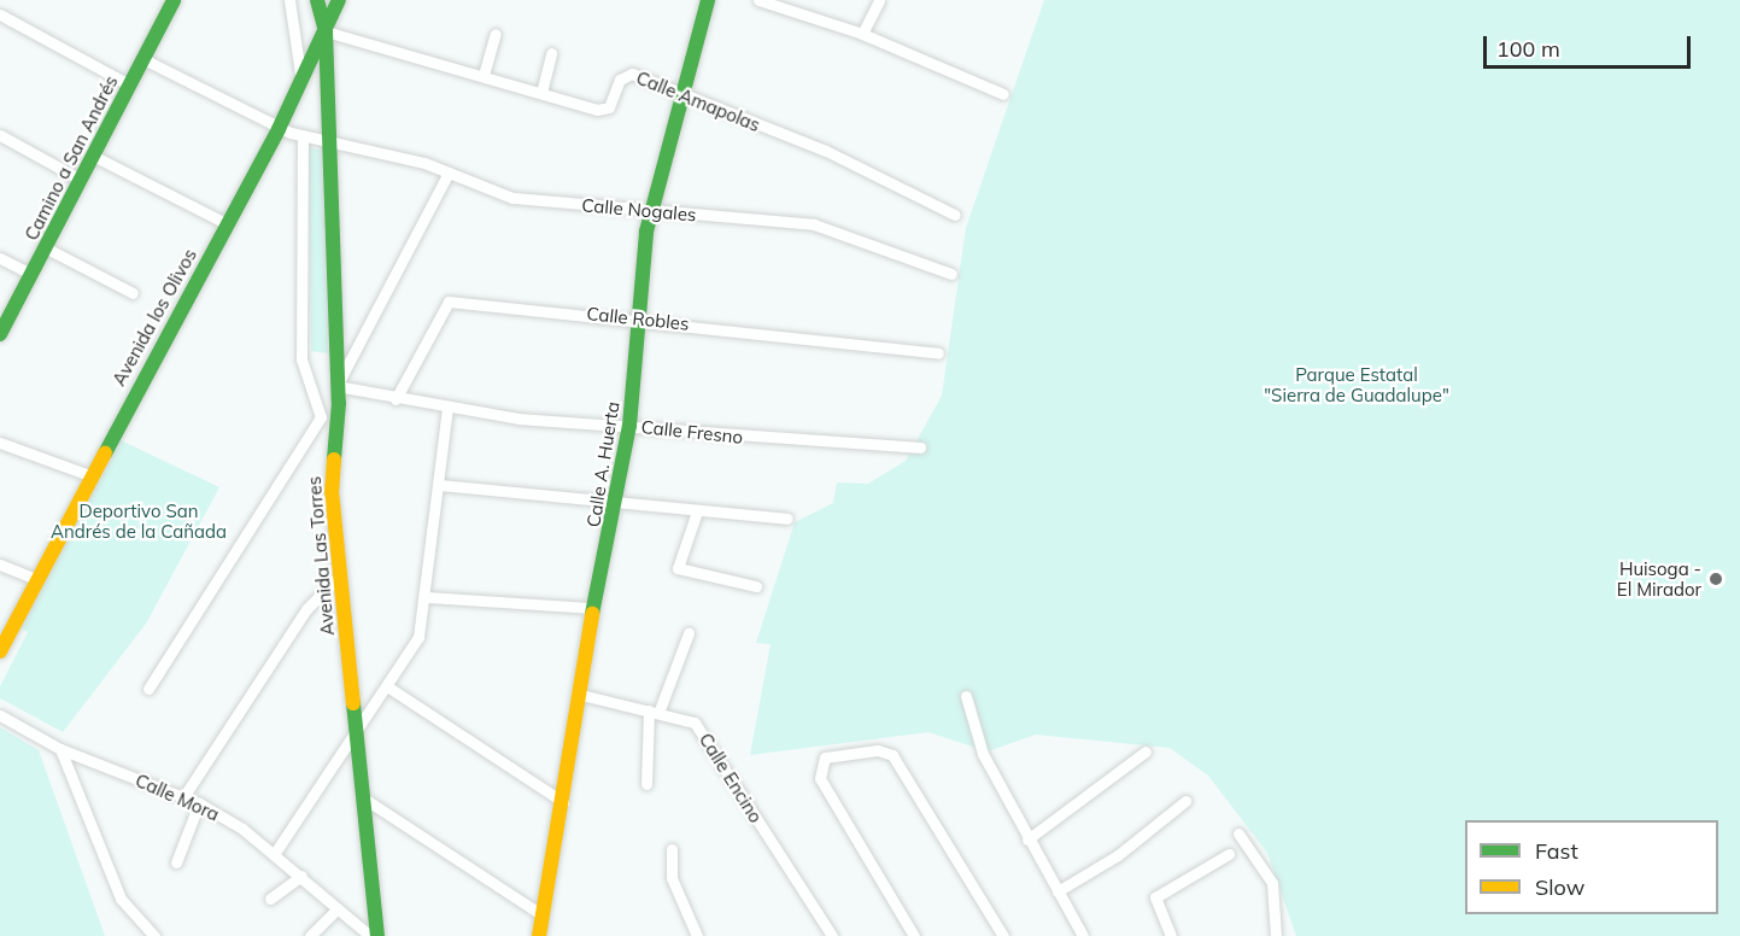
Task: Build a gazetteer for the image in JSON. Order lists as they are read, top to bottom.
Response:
{
  "streets": {
    "street": [
      "Calle Amapolas",
      "Camino a San Andrés",
      "Calle Nogales",
      "Avenida los Olivos",
      "Calle Robles",
      "Calle Fresno",
      "Calle A. Huerta",
      "Avenida Las Torres",
      "Calle Encino",
      "Calle Mora"
    ]
  },
  "crossings": [
    ["Calle Amapolas", "Avenida los Olivos"],
    ["Calle Amapolas", "Calle A. Huerta"],
    ["Calle Amapolas", "Avenida Las Torres"],
    ["Camino a San Andrés", "Calle Nogales"],
    ["Calle Nogales", "Avenida los Olivos"],
    ["Calle Nogales", "Calle A. Huerta"],
    ["Calle Nogales", "Avenida Las Torres"],
    ["Avenida los Olivos", "Avenida Las Torres"],
    ["Calle Robles", "Calle Fresno"],
    ["Calle Robles", "Calle A. Huerta"],
    ["Calle Fresno", "Calle A. Huerta"],
    ["Calle Fresno", "Avenida Las Torres"],
    ["Calle A. Huerta", "Calle Encino"]
  ],
  "parks": ["Parque Estatal \"Sierra de Guadalupe\"", "Deportivo San Andrés de la Cañada"],
  "places": ["Huisoga - El Mirador"],
  "legend": ["Fast", "Slow"],
  "scale_bar": "100 m"
}
